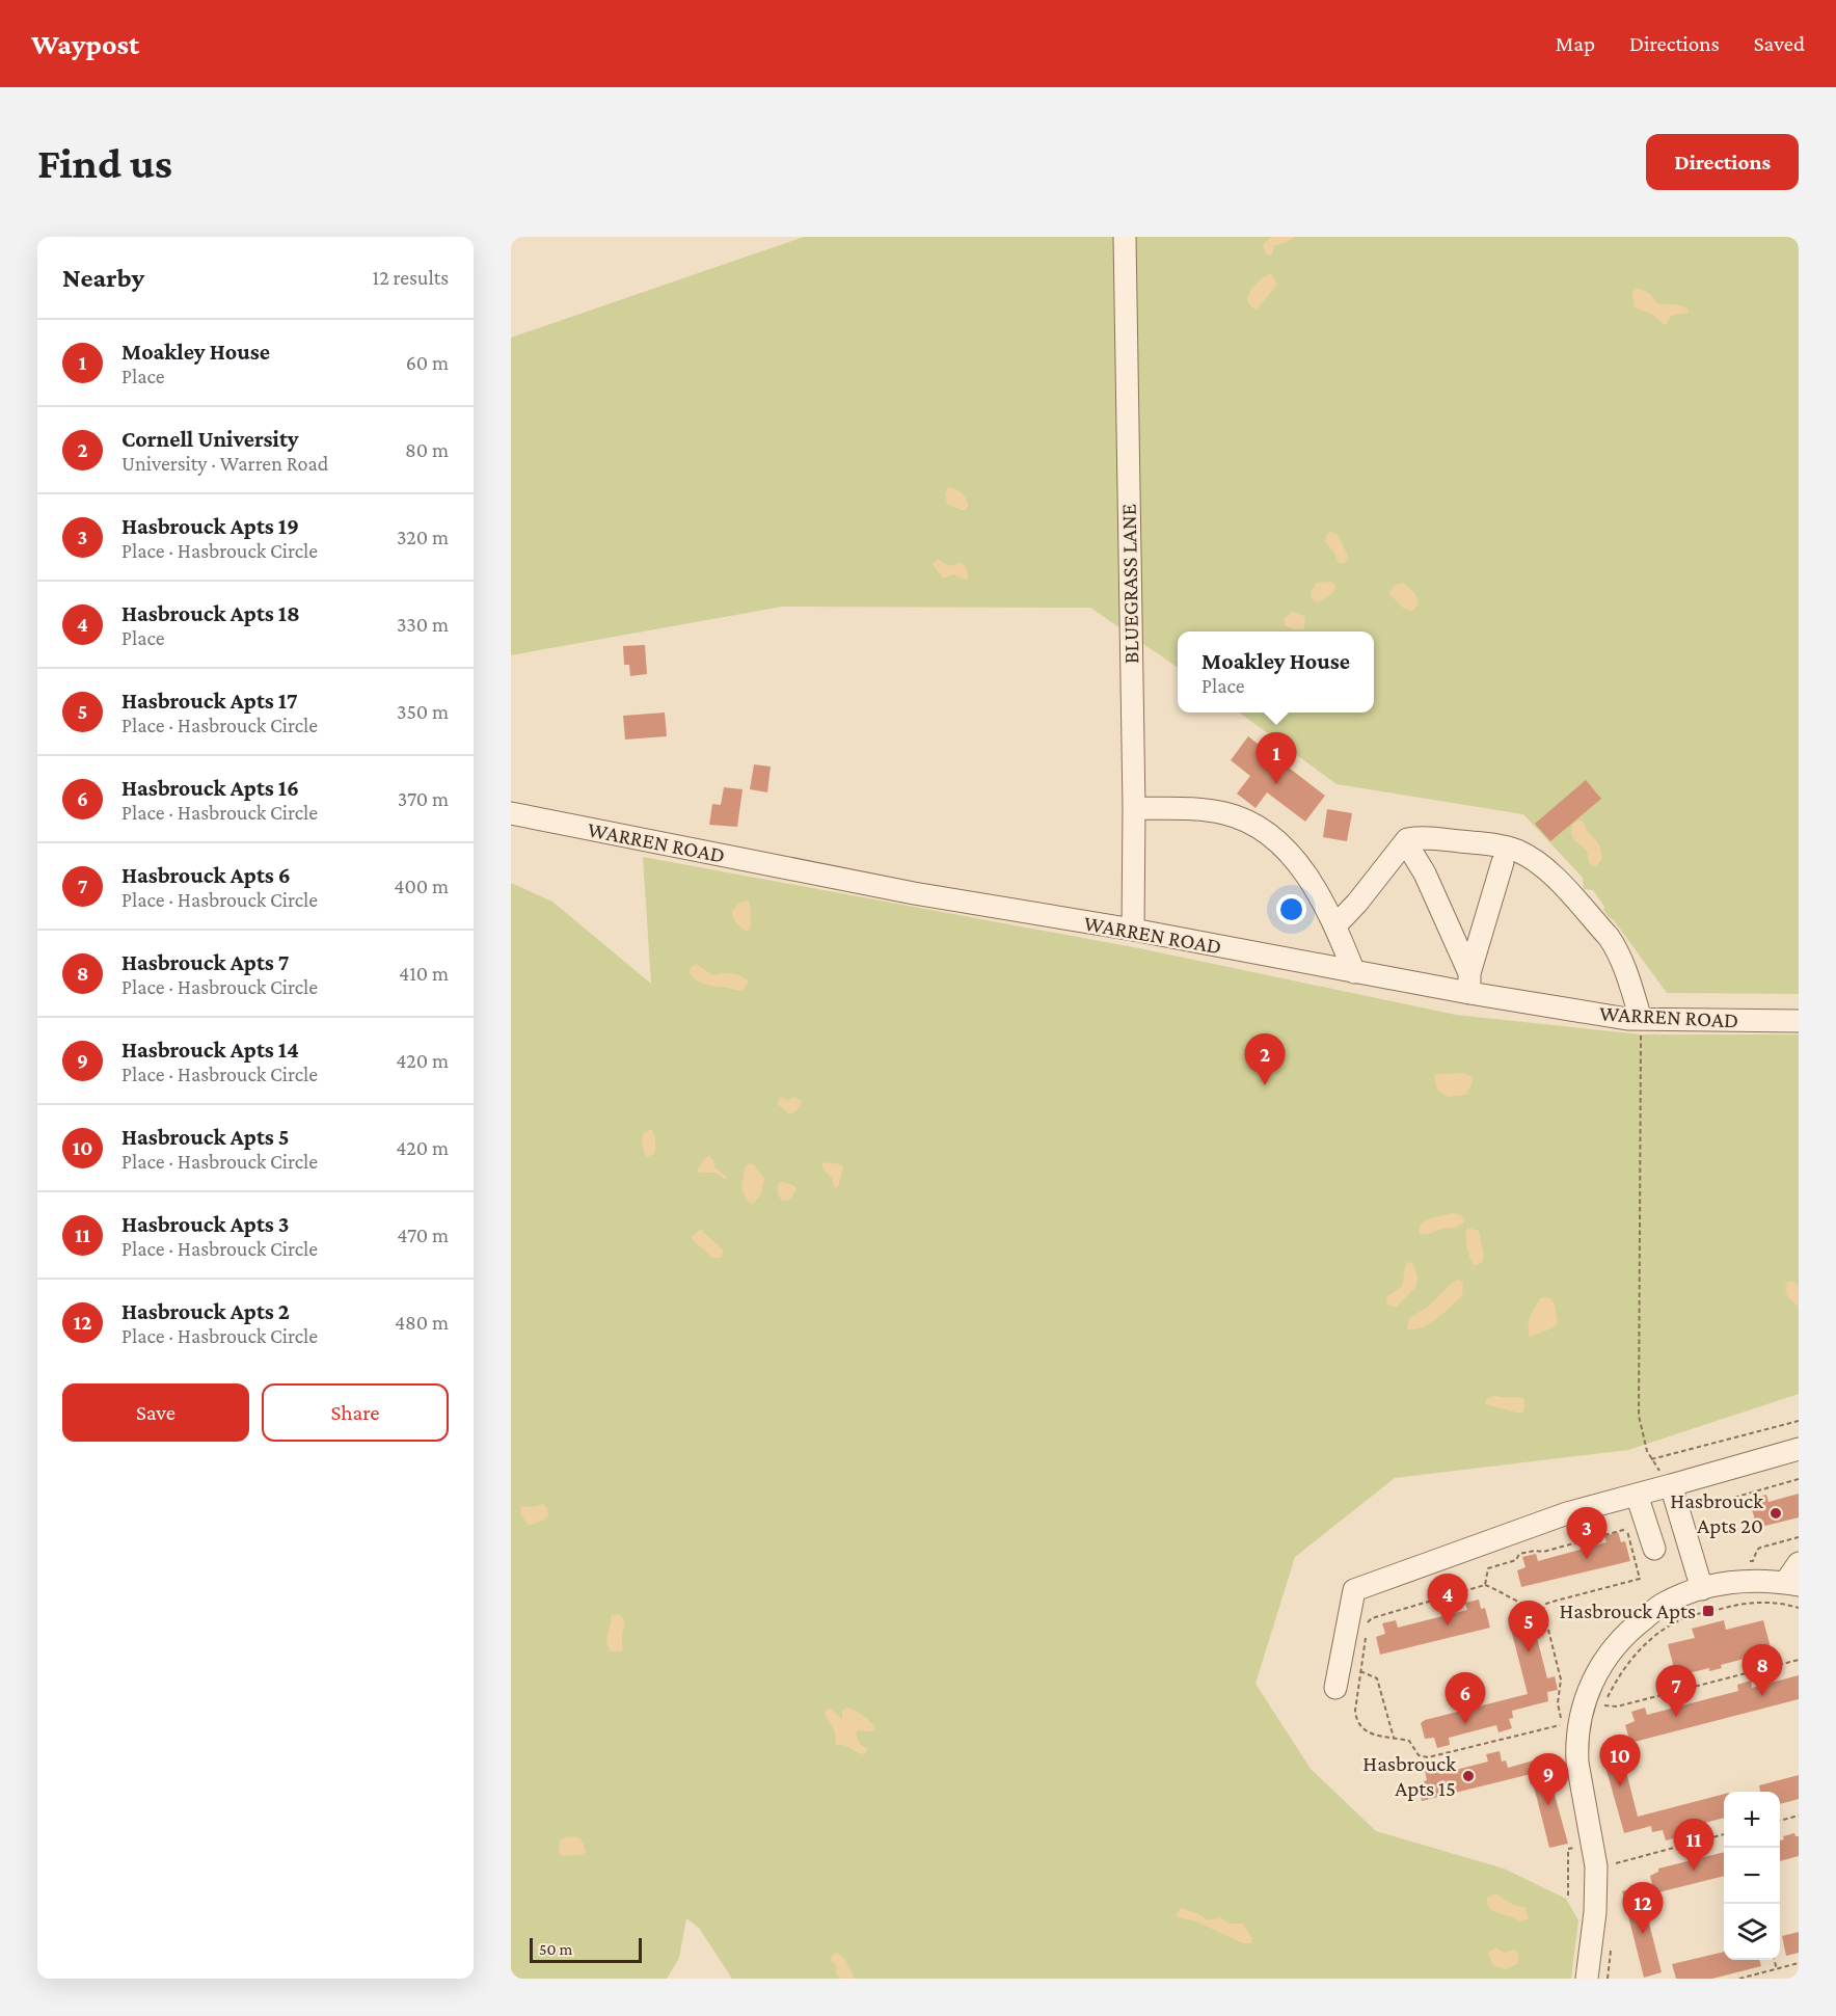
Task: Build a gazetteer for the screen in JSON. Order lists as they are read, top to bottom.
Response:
{
  "streets": {
    "street": ["BLUEGRASS LANE", "WARREN ROAD"]
  },
  "crossings": [
    ["BLUEGRASS LANE", "WARREN ROAD"]
  ],
  "places": {
    "other": ["Hasbrouck Apts 20", "Hasbrouck Apts 15"],
    "transit": ["Hasbrouck Apts"]
  },
  "scale_bar": "50 m",
  "page": {
    "header": "Waypost",
    "nav": ["Map", "Directions", "Saved"],
    "buttons": [
      "Directions",
      ["Save", "Share"]
    ],
    "title": "Find us",
    "heading": ["Nearby", "12 results"],
    "list": [
      {
        "mark": "1",
        "name": "Moakley House",
        "note": "Place",
        "value": "60 m"
      },
      {
        "mark": "2",
        "name": "Cornell University",
        "note": "University · Warren Road",
        "value": "80 m"
      },
      {
        "mark": "3",
        "name": "Hasbrouck Apts 19",
        "note": "Place · Hasbrouck Circle",
        "value": "320 m"
      },
      {
        "mark": "4",
        "name": "Hasbrouck Apts 18",
        "note": "Place",
        "value": "330 m"
      },
      {
        "mark": "5",
        "name": "Hasbrouck Apts 17",
        "note": "Place · Hasbrouck Circle",
        "value": "350 m"
      },
      {
        "mark": "6",
        "name": "Hasbrouck Apts 16",
        "note": "Place · Hasbrouck Circle",
        "value": "370 m"
      },
      {
        "mark": "7",
        "name": "Hasbrouck Apts 6",
        "note": "Place · Hasbrouck Circle",
        "value": "400 m"
      },
      {
        "mark": "8",
        "name": "Hasbrouck Apts 7",
        "note": "Place · Hasbrouck Circle",
        "value": "410 m"
      },
      {
        "mark": "9",
        "name": "Hasbrouck Apts 14",
        "note": "Place · Hasbrouck Circle",
        "value": "420 m"
      },
      {
        "mark": "10",
        "name": "Hasbrouck Apts 5",
        "note": "Place · Hasbrouck Circle",
        "value": "420 m"
      },
      {
        "mark": "11",
        "name": "Hasbrouck Apts 3",
        "note": "Place · Hasbrouck Circle",
        "value": "470 m"
      },
      {
        "mark": "12",
        "name": "Hasbrouck Apts 2",
        "note": "Place · Hasbrouck Circle",
        "value": "480 m"
      }
    ],
    "popup": ["Moakley House", "Place"],
    "pins": [
      "1",
      "2",
      "3",
      "4",
      "5",
      "8",
      "7",
      "6",
      "10",
      "9",
      "11",
      "12"
    ],
    "map_buttons": ["+", "−"],
    "scale": "50 m"
  }
}
